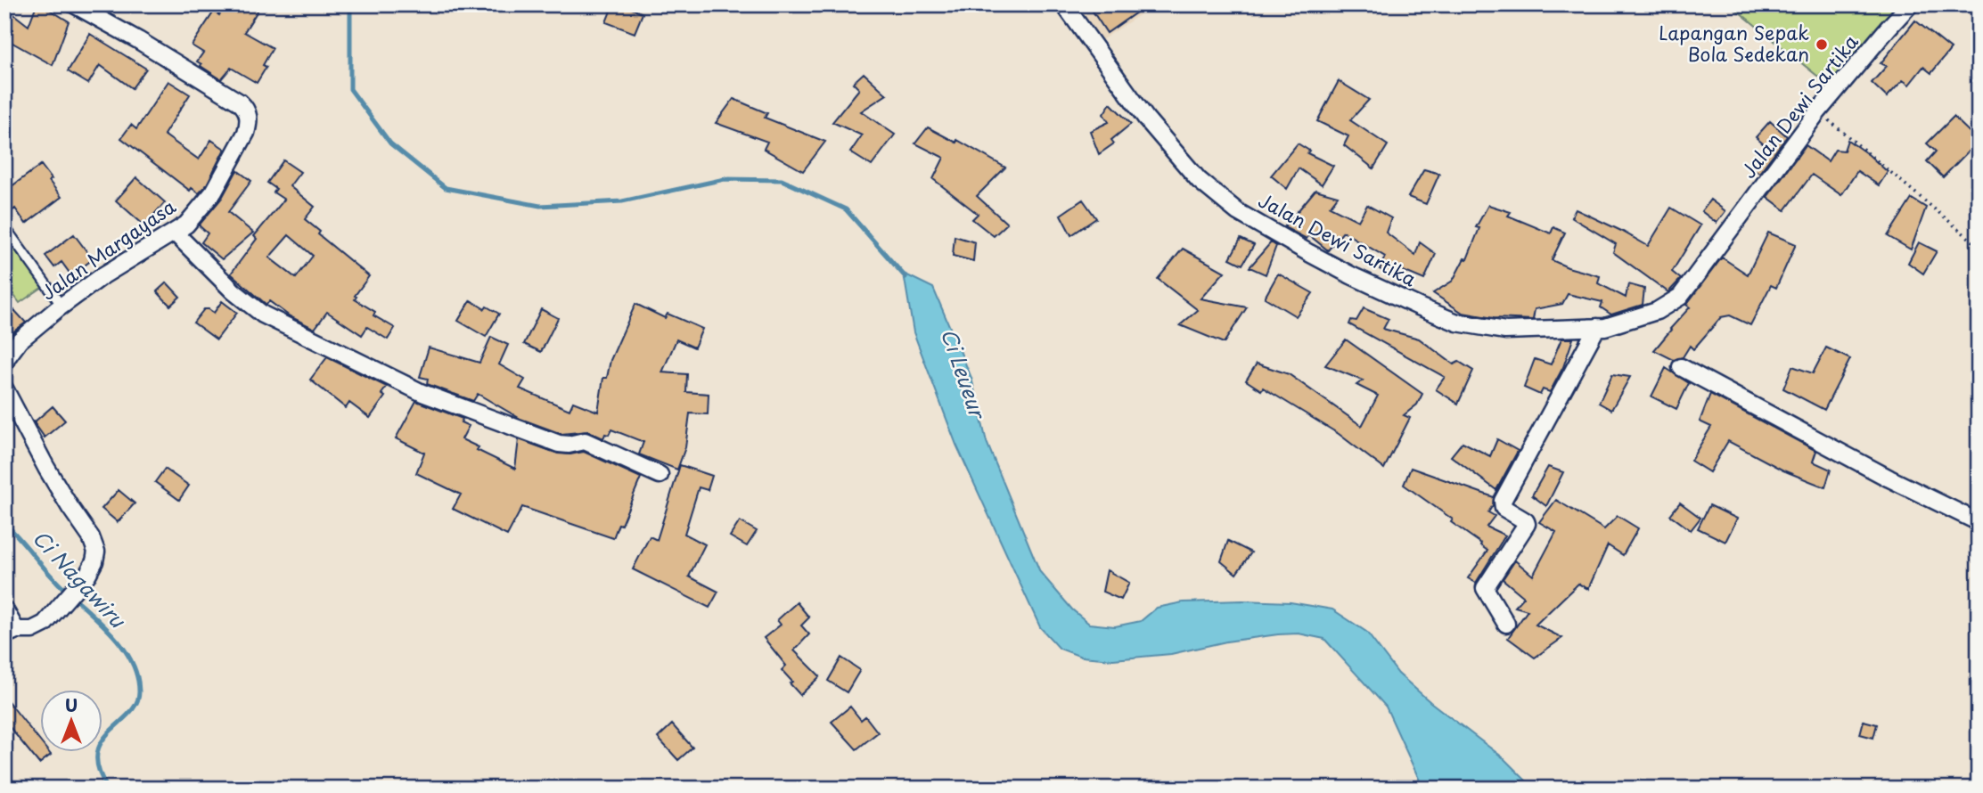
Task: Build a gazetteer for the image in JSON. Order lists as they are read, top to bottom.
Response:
{
  "streets": {
    "street": ["Jalan Dewi Sartika", "Jalan Margayasa"]
  },
  "water": ["Ci Leueur", "Ci Nagawiru"],
  "places": ["Lapangan Sepak Bola Sedekan"],
  "north": "top"
}
